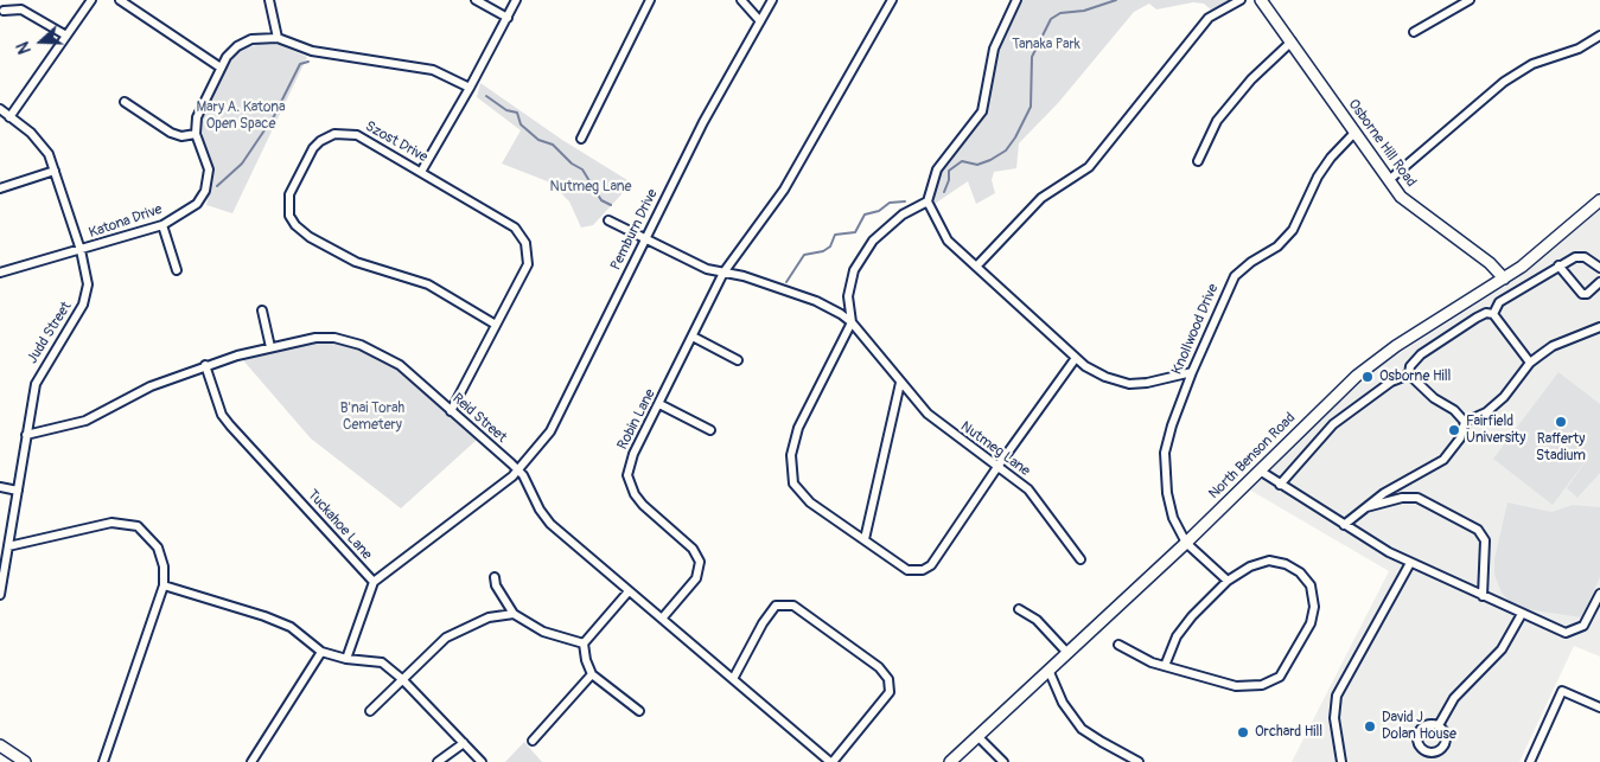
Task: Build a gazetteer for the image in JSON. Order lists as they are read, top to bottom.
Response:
{
  "streets": {
    "main road": ["Osborne Hill Road", "North Benson Road"],
    "street": [
      "Szost Drive",
      "Katona Drive",
      "Pemburn Drive",
      "Knollwood Drive",
      "Judd Street",
      "Reid Street",
      "Robin Lane",
      "Nutmeg Lane",
      "Tuckahoe Lane"
    ]
  },
  "crossings": [
    ["Szost Drive", "Reid Street"],
    ["Osborne Hill Road", "Knollwood Drive"],
    ["Osborne Hill Road", "North Benson Road"],
    ["Katona Drive", "Judd Street"],
    ["Pemburn Drive", "Reid Street"],
    ["Pemburn Drive", "Nutmeg Lane"],
    ["Pemburn Drive", "Tuckahoe Lane"],
    ["Knollwood Drive", "North Benson Road"],
    ["Judd Street", "Reid Street"],
    ["Reid Street", "Robin Lane"],
    ["Reid Street", "Tuckahoe Lane"],
    ["Robin Lane", "Nutmeg Lane"]
  ],
  "parks": [
    "Tanaka Park",
    "Mary A. Katona Open Space",
    "Nutmeg Lane",
    "B'nai Torah Cemetery"
  ],
  "places": [
    "Osborne Hill",
    "Rafferty Stadium",
    "Fairfield University",
    "David J Dolan House",
    "Orchard Hill"
  ],
  "north": "left"
}
